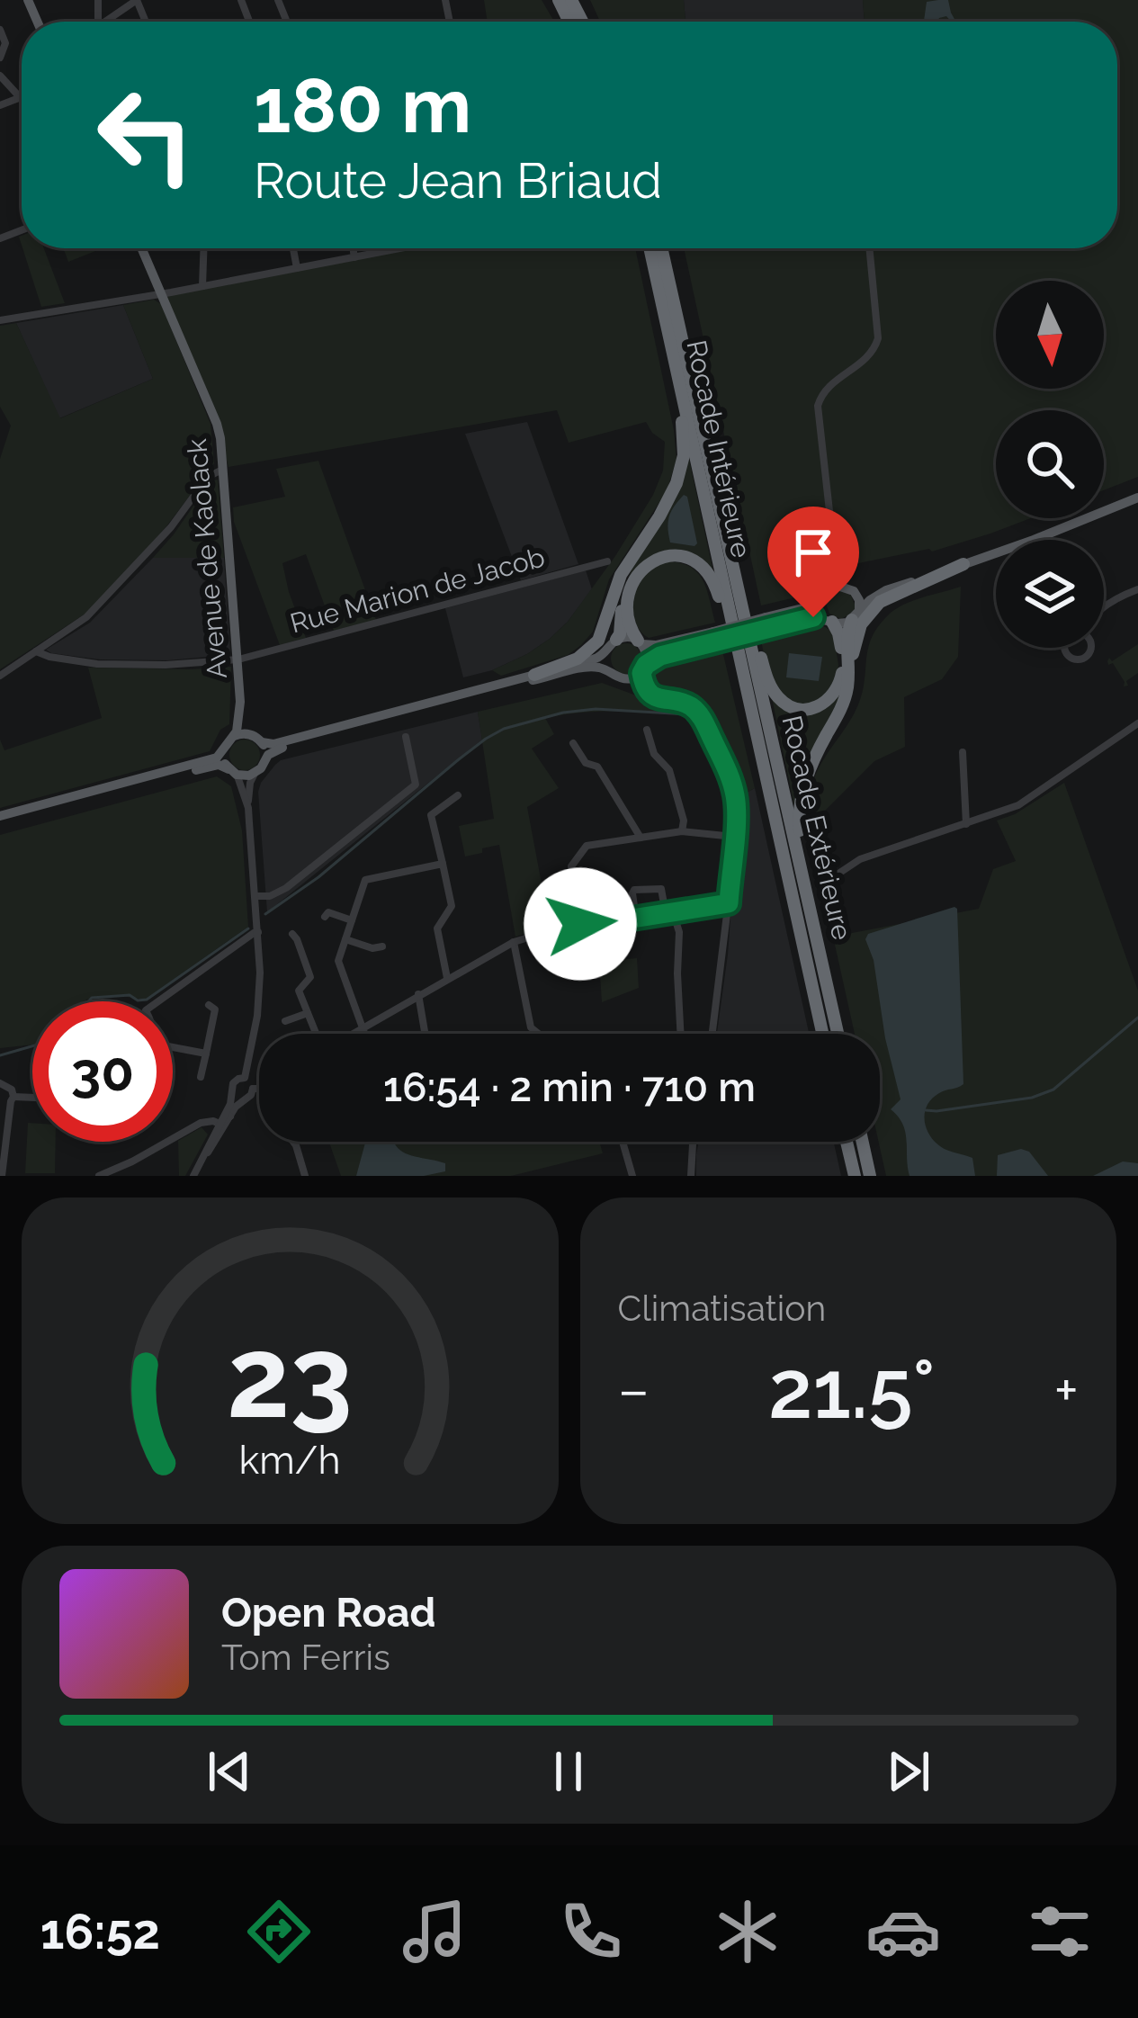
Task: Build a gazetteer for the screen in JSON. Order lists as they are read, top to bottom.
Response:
{
  "streets": {
    "highway": ["Rocade Intérieure", "Rocade Extérieure"],
    "main road": ["Avenue de Kaolack"],
    "street": ["Rue Marion de Jacob"]
  },
  "crossings": [
    ["Avenue de Kaolack", "Rue Marion de Jacob"]
  ],
  "north": "bottom",
  "page": {
    "turn": ["180 m", "Route Jean Briaud"],
    "limit": "30",
    "trip": "16:54 · 2 min · 710 m",
    "tile": "Climatisation",
    "heat": ["−", "21.5°", "+"],
    "song": ["Open Road", "Tom Ferris"],
    "tabs": "16:52",
    "gauge": ["23", "km/h"]
  }
}
